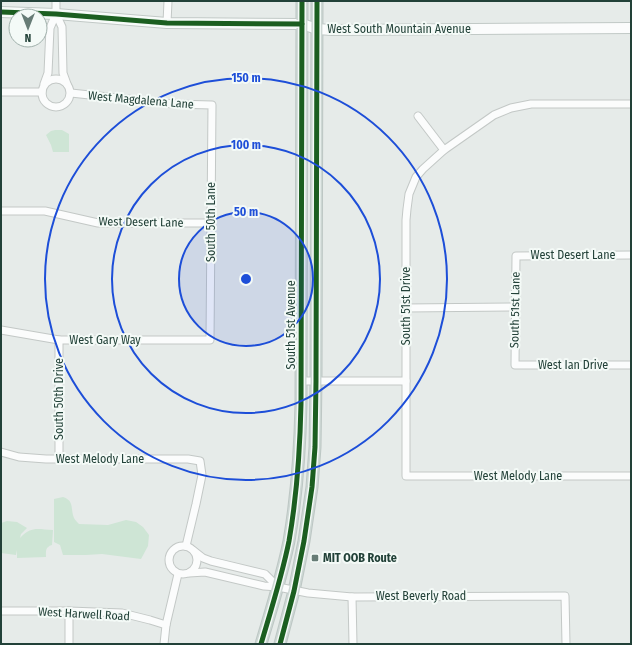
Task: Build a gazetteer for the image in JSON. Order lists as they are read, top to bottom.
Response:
{
  "streets": {
    "main road": ["South 51st Avenue"],
    "street": [
      "West South Mountain Avenue",
      "West Magdalena Lane",
      "West Desert Lane",
      "South 50th Lane",
      "South 51st Drive",
      "South 51st Lane",
      "West Gary Way",
      "West Ian Drive",
      "South 50th Drive",
      "West Melody Lane",
      "West Beverly Road",
      "West Harwell Road"
    ]
  },
  "crossings": [
    ["West South Mountain Avenue", "South 51st Avenue"],
    ["West Magdalena Lane", "South 50th Lane"],
    ["West Desert Lane", "South 50th Lane"],
    ["West Desert Lane", "South 51st Lane"],
    ["South 50th Lane", "West Gary Way"],
    ["South 51st Drive", "West Melody Lane"],
    ["South 51st Lane", "West Ian Drive"],
    ["South 51st Avenue", "West Beverly Road"],
    ["West Gary Way", "South 50th Drive"],
    ["South 50th Drive", "West Melody Lane"],
    ["West Melody Lane", "West Beverly Road"]
  ],
  "places": {
    "transit": ["MIT OOB Route"]
  },
  "north": "bottom",
  "rings": ["150 m", "100 m", "50 m"]
}
